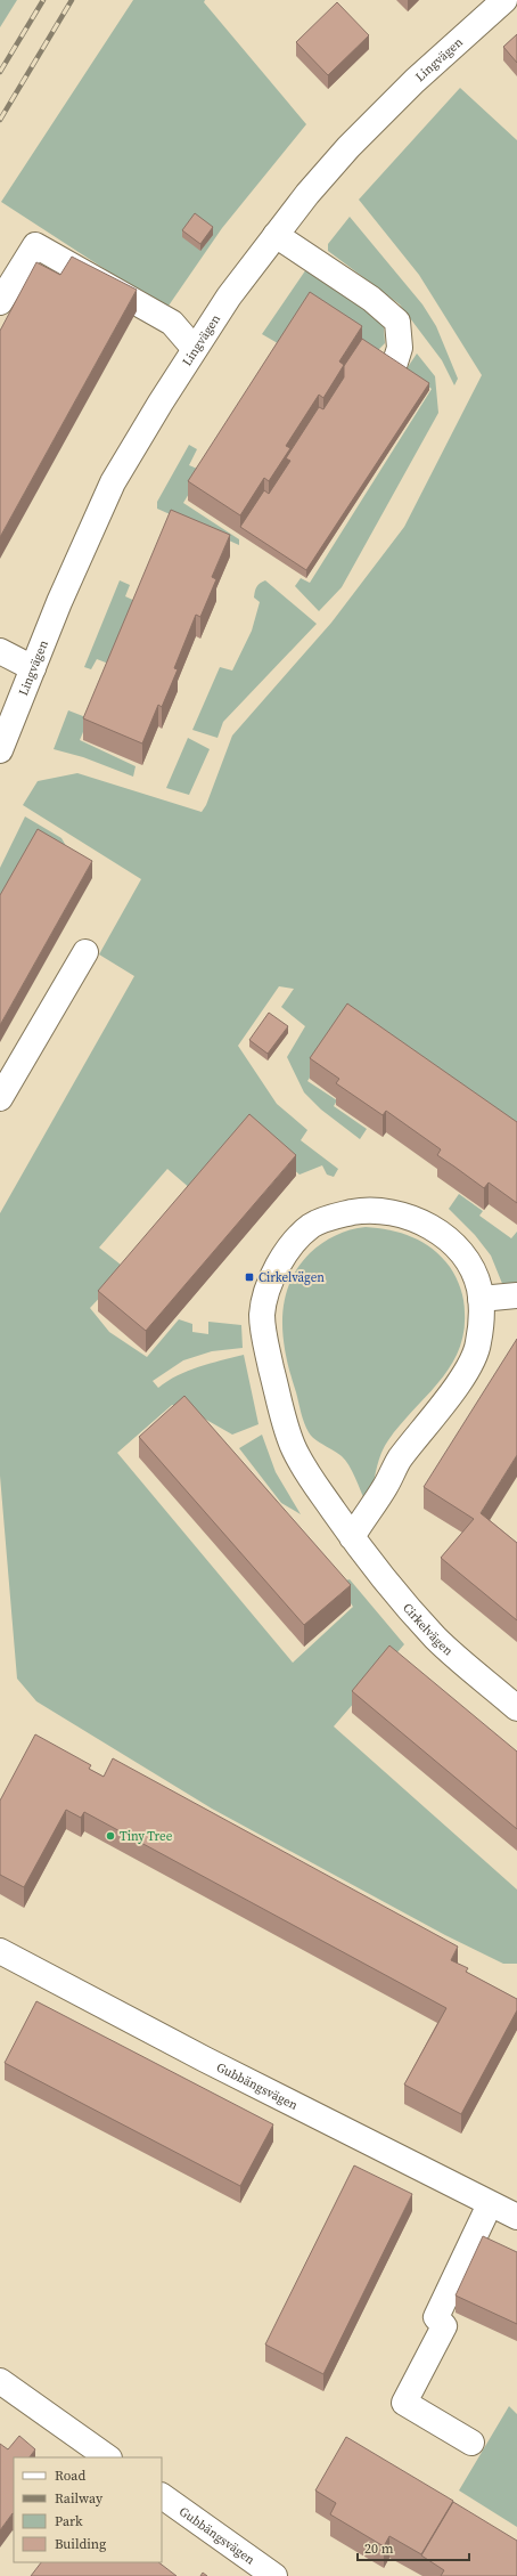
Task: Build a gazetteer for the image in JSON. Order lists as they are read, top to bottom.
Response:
{
  "streets": {
    "street": ["Lingvägen", "Cirkelvägen", "Gubbängsvägen"]
  },
  "places": {
    "transit": ["Cirkelvägen"],
    "other": ["Tiny Tree"]
  },
  "legend": [
    "Road",
    "Railway",
    "Park",
    "Building"
  ],
  "scale_bar": "20 m"
}
